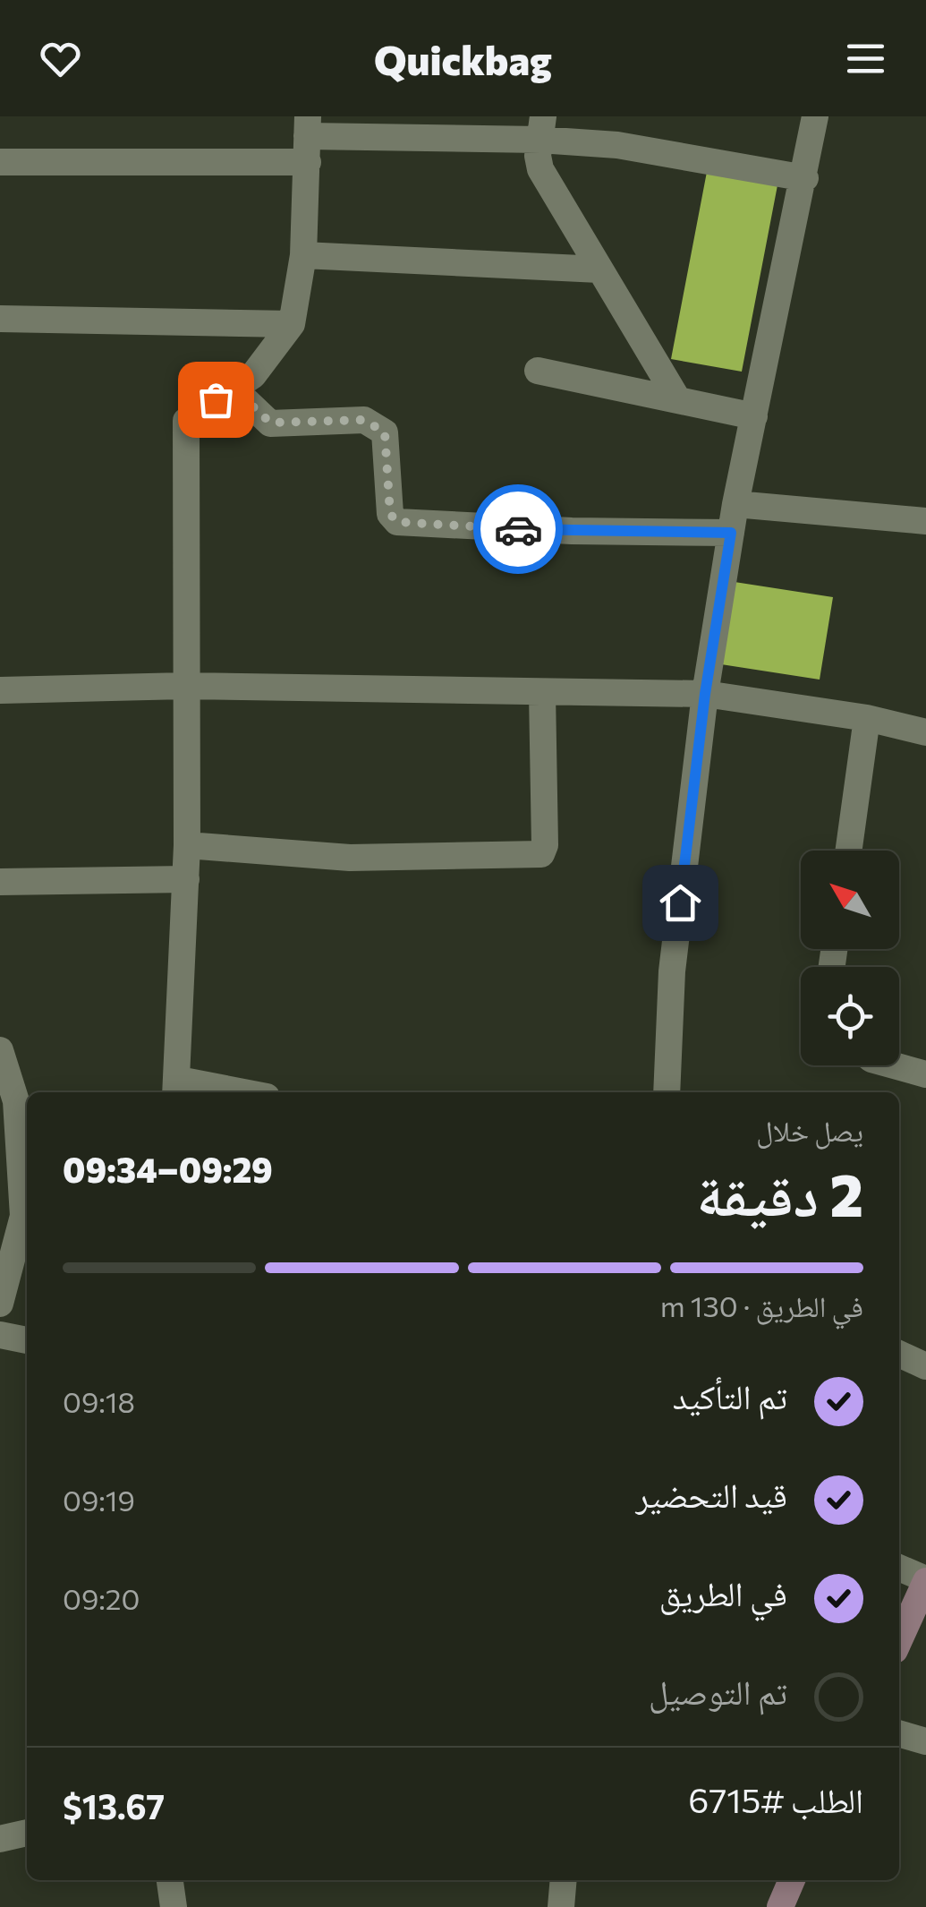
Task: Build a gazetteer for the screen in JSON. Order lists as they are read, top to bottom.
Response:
{
  "north": "top left",
  "page": {
    "header": "Quickbag",
    "heading": ["2 دقيقة", "يصل خلال", "09:29–09:34"],
    "panel": ["الطلب #6715", "$13.67"],
    "bar": "في الطريق · 130 m",
    "list": [
      ["تم التأكيد", "09:18"],
      ["قيد التحضير", "09:19"],
      ["في الطريق", "09:20"],
      "تم التوصيل"
    ]
  }
}
